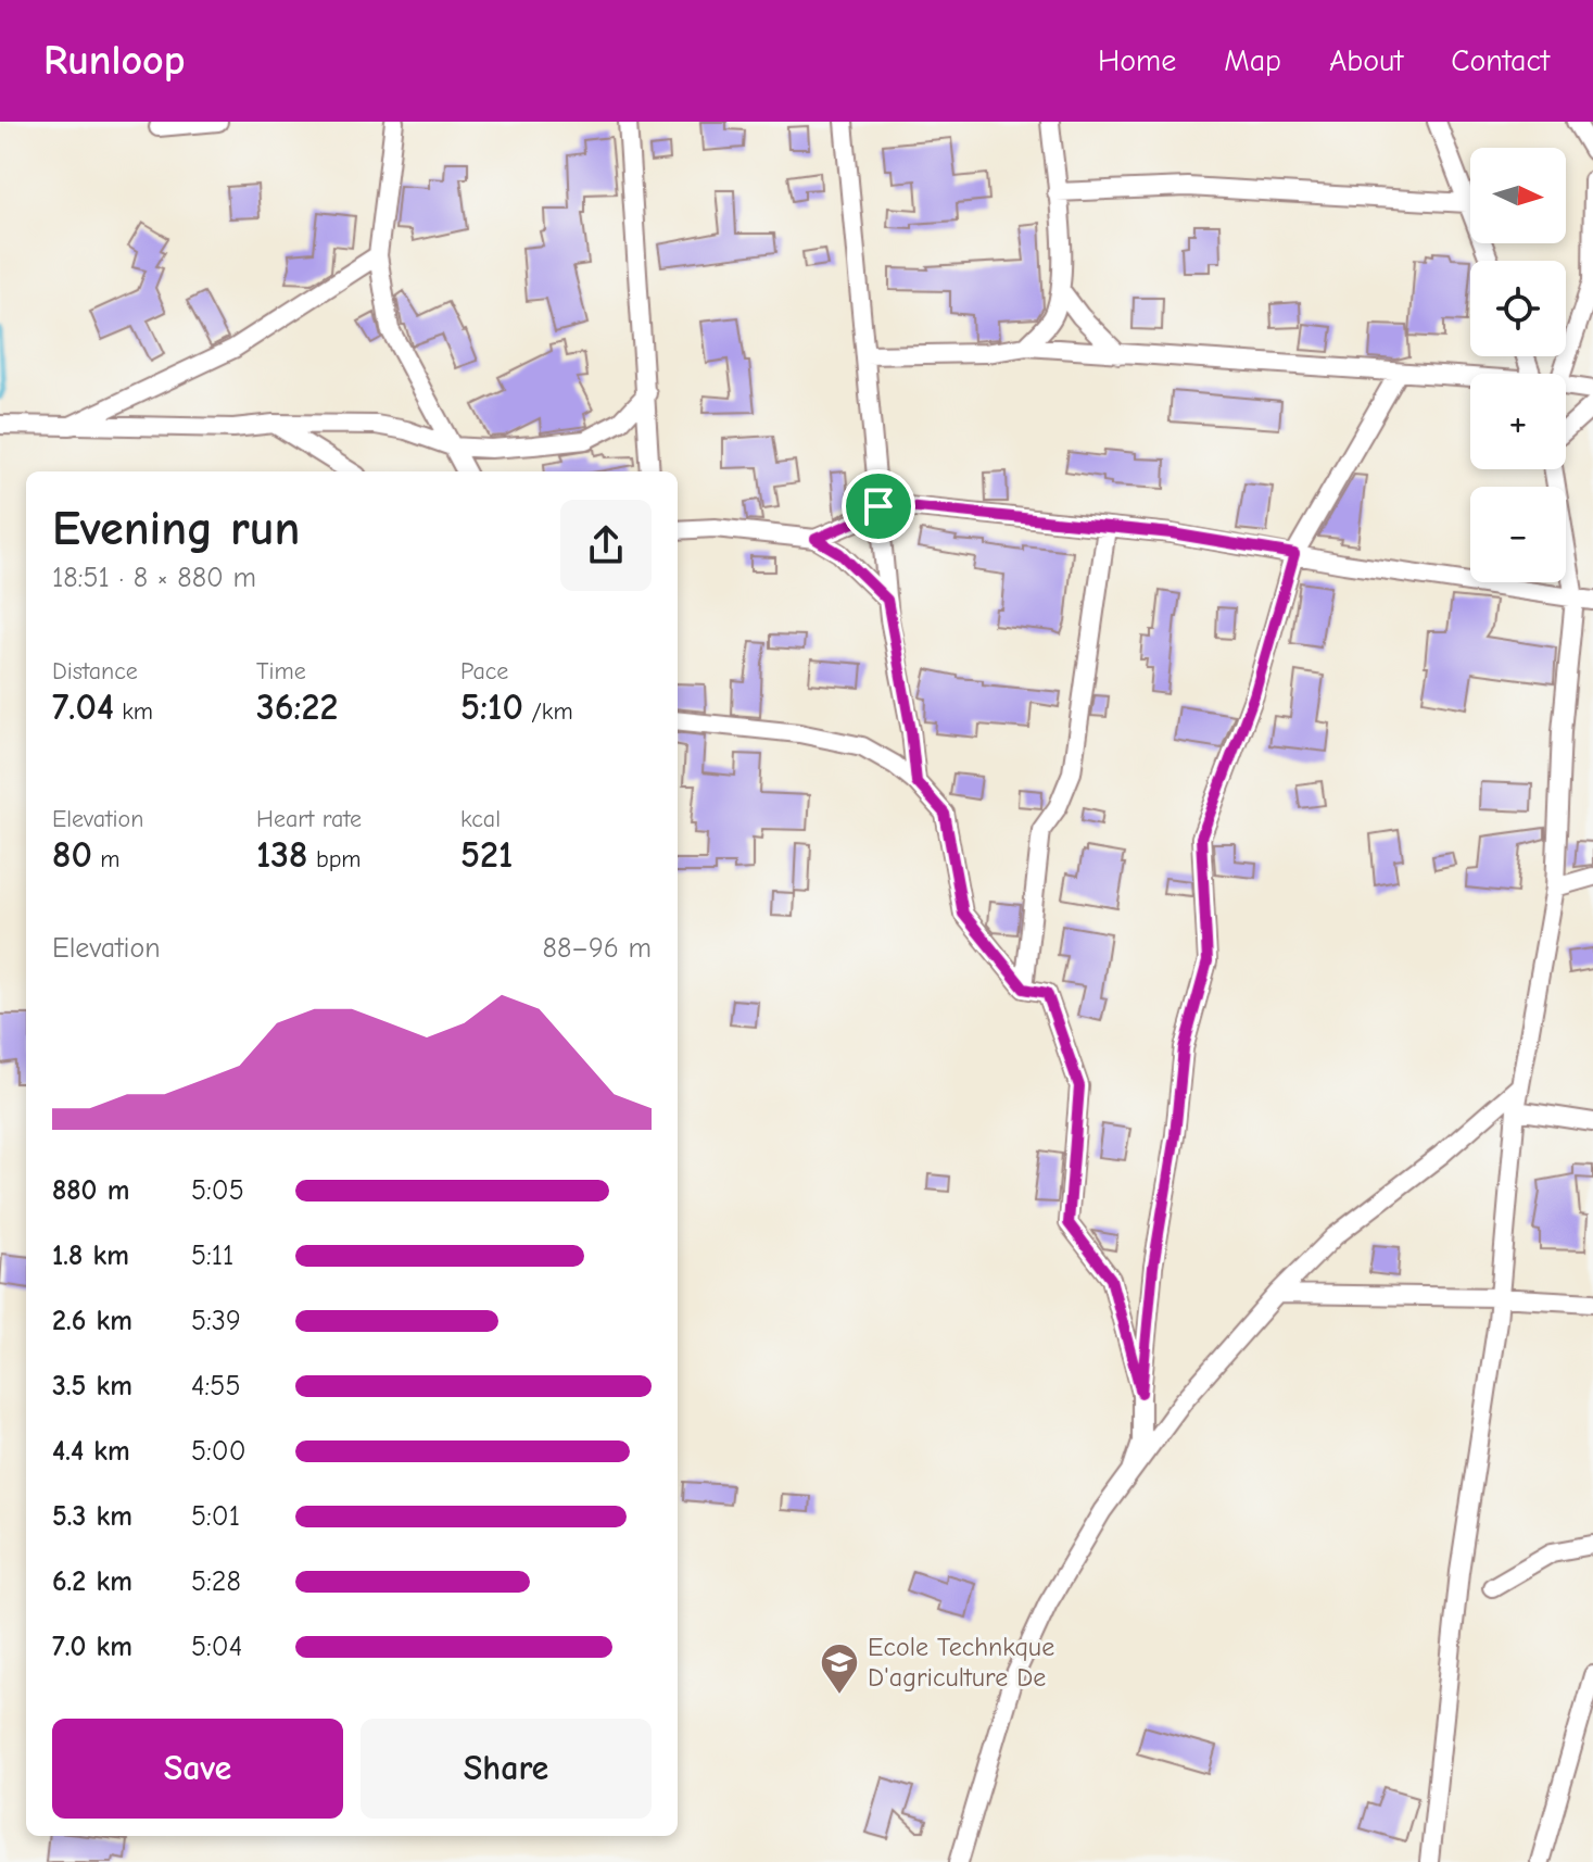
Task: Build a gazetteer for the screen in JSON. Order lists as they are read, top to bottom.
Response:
{
  "places": {
    "school or university": ["Ecole Technkque D'agriculture De"]
  },
  "north": "right",
  "page": {
    "header": "Runloop",
    "nav": [
      "Home",
      "Map",
      "About",
      "Contact"
    ],
    "map_buttons": ["+", "−"],
    "heading": ["Evening run", "18:51 · 8 × 880 m"],
    "stats": [
      ["Distance", "7.04 km"],
      ["Time", "36:22"],
      ["Pace", "5:10 /km"],
      ["Elevation", "80 m"],
      ["Heart rate", "138 bpm"],
      ["kcal", "521"]
    ],
    "chart": ["Elevation", "88–96 m"],
    "list": [
      {
        "name": "880 m",
        "note": "5:05"
      },
      {
        "name": "1.8 km",
        "note": "5:11"
      },
      {
        "name": "2.6 km",
        "note": "5:39"
      },
      {
        "name": "3.5 km",
        "note": "4:55"
      },
      {
        "name": "4.4 km",
        "note": "5:00"
      },
      {
        "name": "5.3 km",
        "note": "5:01"
      },
      {
        "name": "6.2 km",
        "note": "5:28"
      },
      {
        "name": "7.0 km",
        "note": "5:04"
      }
    ],
    "buttons": ["Save", "Share"]
  }
}
